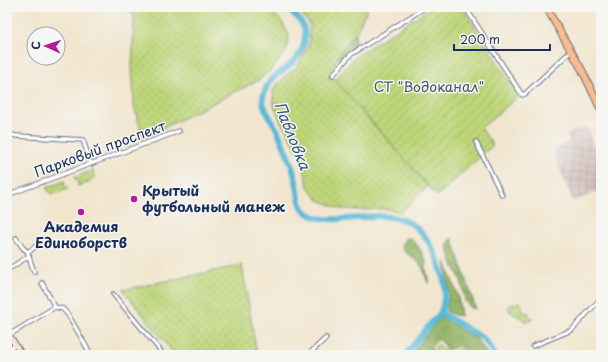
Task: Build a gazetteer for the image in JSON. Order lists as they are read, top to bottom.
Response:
{
  "streets": {
    "street": ["Парковый проспект"]
  },
  "water": ["Павловка"],
  "parks": ["СТ \"Водоканал\""],
  "places": ["Крытый футбольный манеж", "Академия Единоборств"],
  "scale_bar": "200 m",
  "north": "left"
}
